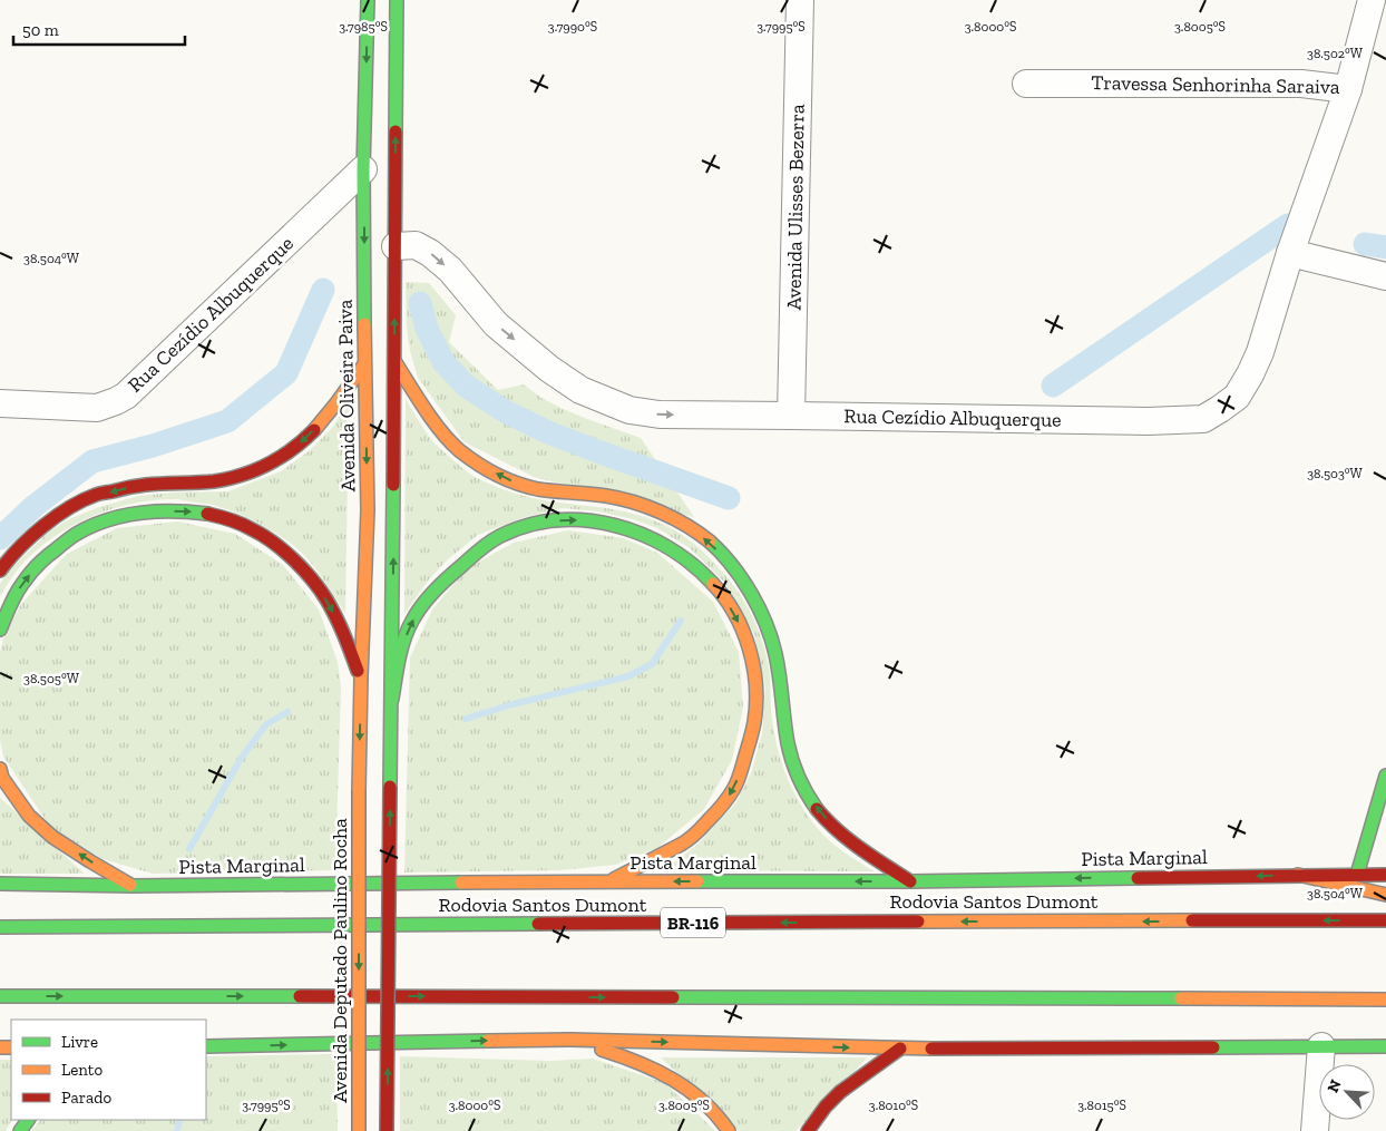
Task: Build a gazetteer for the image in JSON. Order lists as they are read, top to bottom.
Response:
{
  "streets": {
    "main road": [
      "Avenida Oliveira Paiva",
      "Pista Marginal",
      "Rodovia Santos Dumont",
      "BR-116",
      "Avenida Deputado Paulino Rocha"
    ],
    "street": ["Travessa Senhorinha Saraiva", "Avenida Ulisses Bezerra", "Rua Cezídio Albuquerque"]
  },
  "crossings": [
    ["Travessa Senhorinha Saraiva", "Rua Cezídio Albuquerque"],
    ["Avenida Ulisses Bezerra", "Rua Cezídio Albuquerque"],
    ["Rua Cezídio Albuquerque", "Avenida Oliveira Paiva"],
    ["Avenida Oliveira Paiva", "Avenida Deputado Paulino Rocha"]
  ],
  "one_way": ["Pista Marginal"],
  "legend": ["Livre", "Lento", "Parado"],
  "scale_bar": "50 m",
  "north": "top left",
  "coordinates": [
    "3.7985°S",
    "3.7990°S",
    "3.7995°S",
    "3.8000°S",
    "3.8005°S",
    "38.502°W",
    "38.504°W",
    "38.503°W",
    "38.505°W",
    "3.8010°S",
    "3.8015°S"
  ]
}
